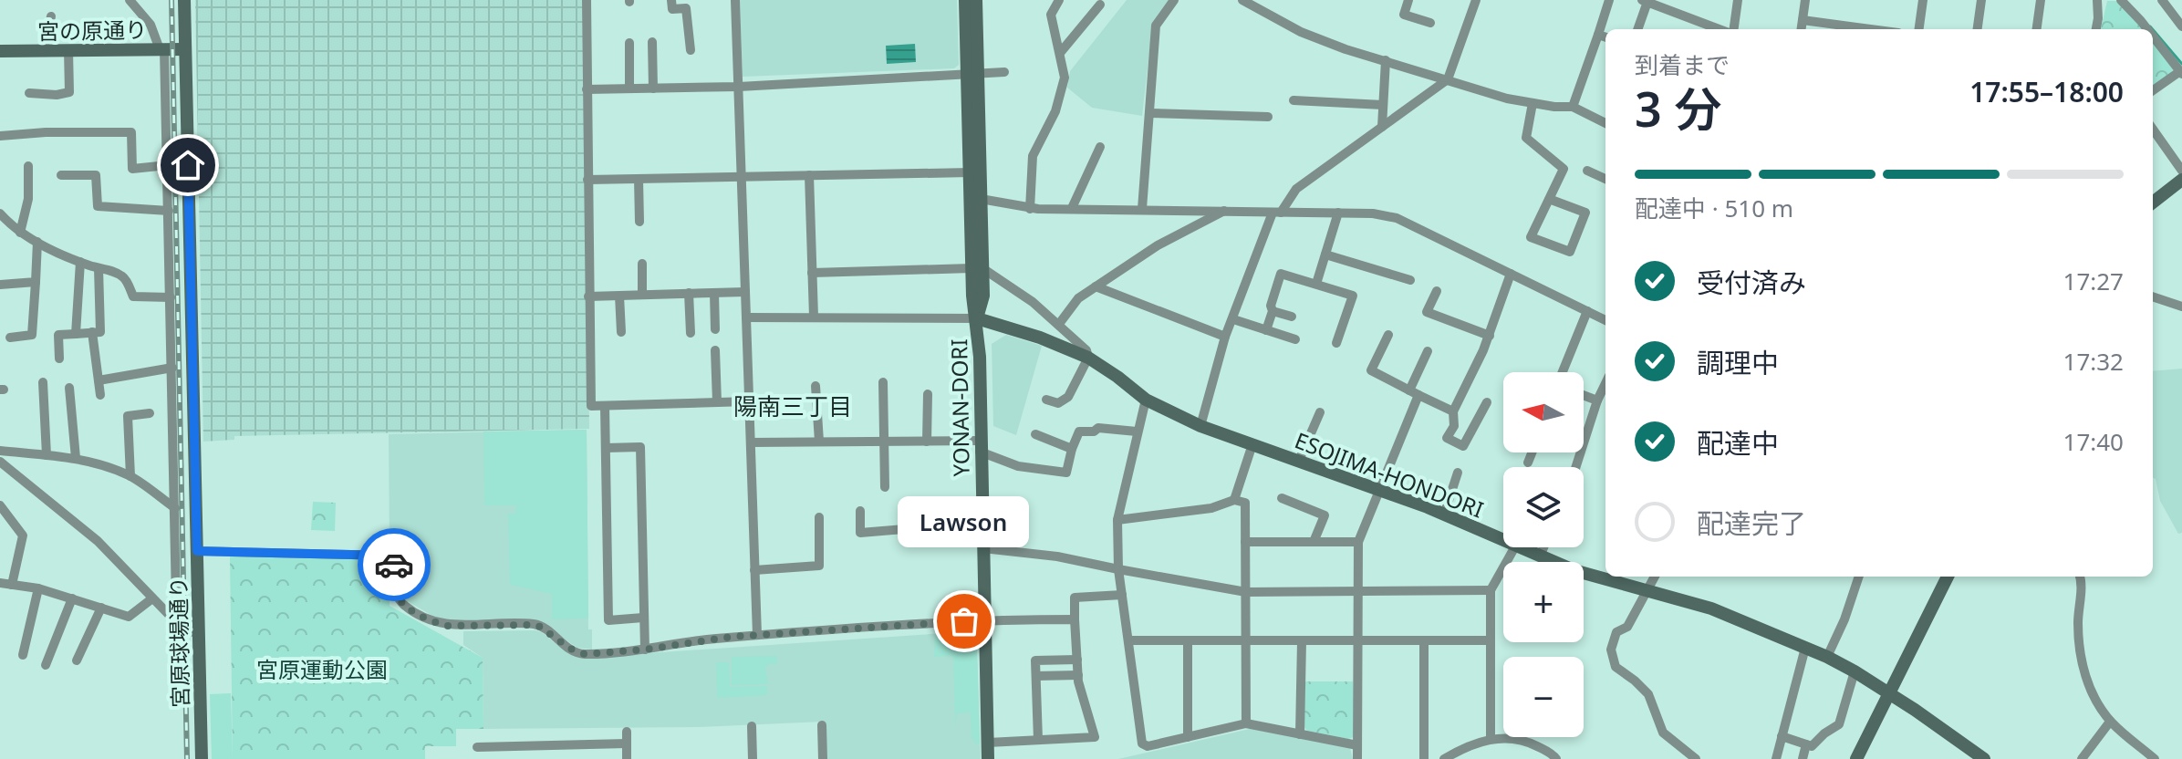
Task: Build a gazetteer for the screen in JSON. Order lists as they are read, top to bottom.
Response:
{
  "streets": {
    "street": [
      "宮の原通り",
      "YONAN-DORI",
      "ESOJIMA-HONDORI",
      "宮原球場通り"
    ]
  },
  "crossings": [
    ["宮の原通り", "宮原球場通り"],
    ["YONAN-DORI", "ESOJIMA-HONDORI"]
  ],
  "districts": ["陽南三丁目"],
  "parks": ["宮原運動公園"],
  "places": ["Lawson"],
  "north": "left",
  "page": {
    "heading": ["3 分", "到着まで", "17:55–18:00"],
    "bar": "配達中 · 510 m",
    "list": [
      ["受付済み", "17:27"],
      ["調理中", "17:32"],
      ["配達中", "17:40"],
      "配達完了"
    ],
    "map_buttons": ["+", "−"],
    "bubble": "Lawson"
  }
}
